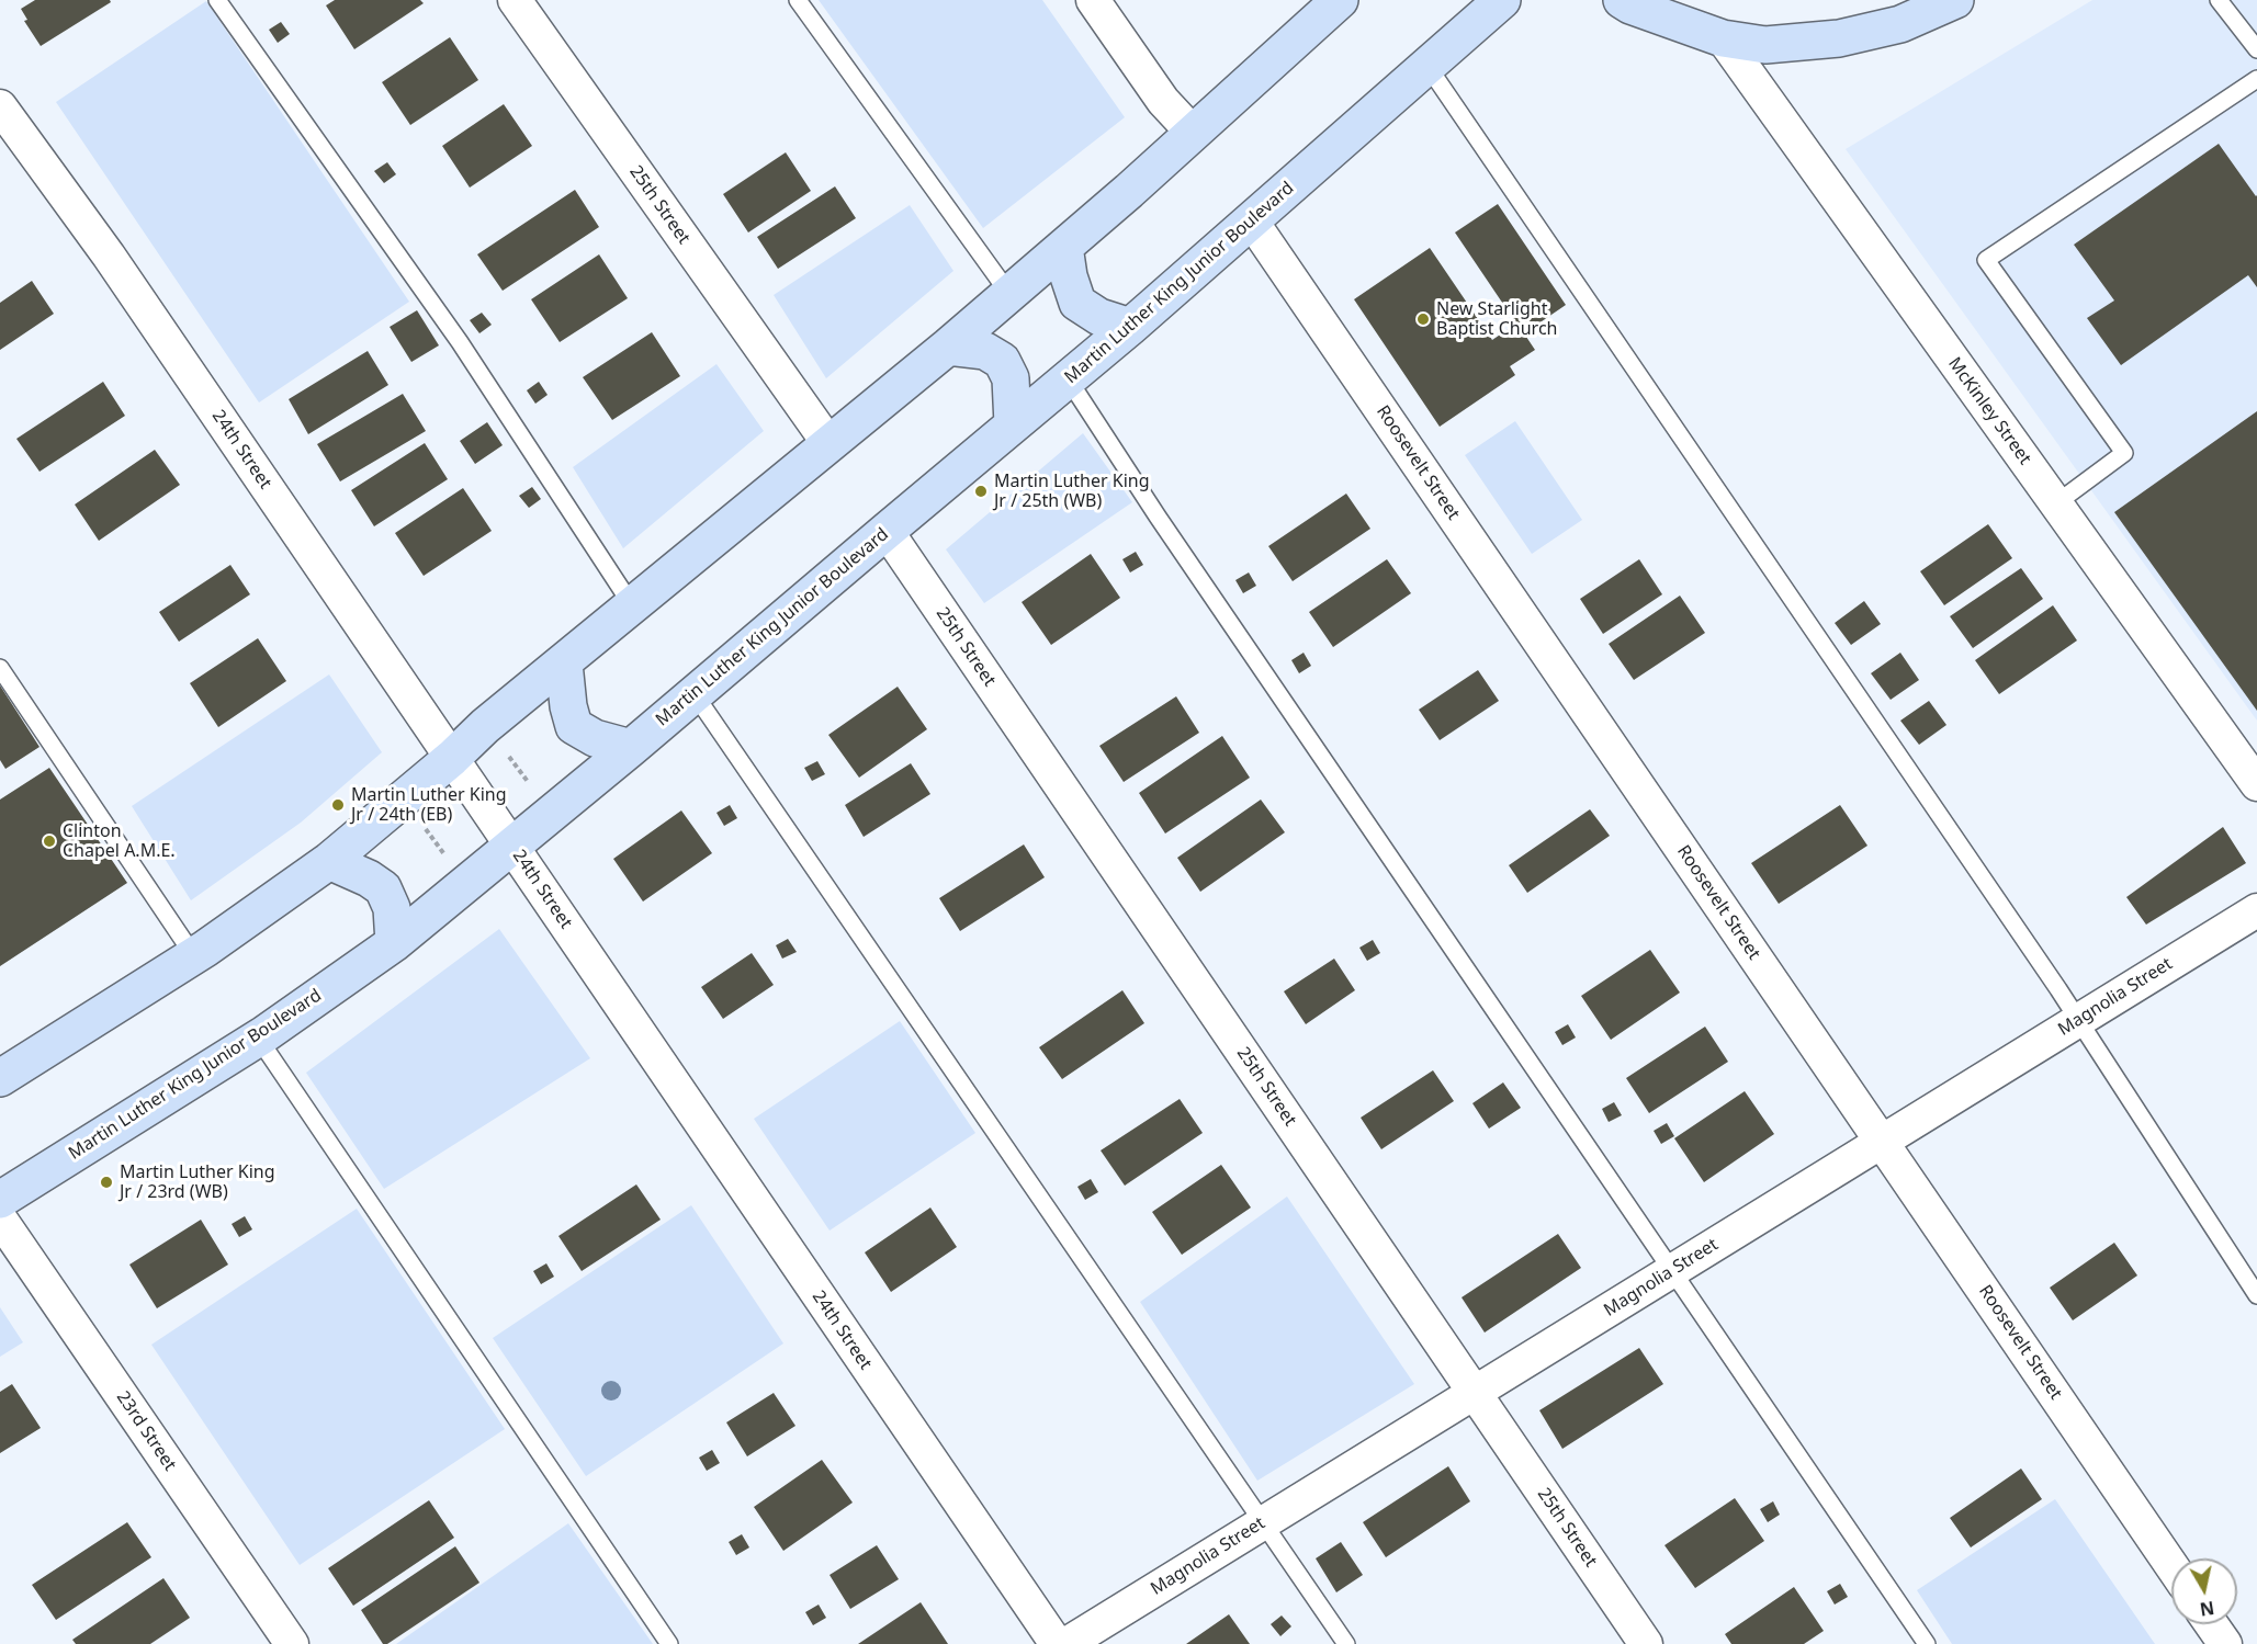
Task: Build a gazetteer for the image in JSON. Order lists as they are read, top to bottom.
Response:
{
  "streets": {
    "main road": ["Martin Luther King Junior Boulevard"],
    "street": [
      "25th Street",
      "McKinley Street",
      "24th Street",
      "Roosevelt Street",
      "Magnolia Street",
      "23rd Street"
    ]
  },
  "crossings": [
    ["25th Street", "Martin Luther King Junior Boulevard"],
    ["25th Street", "Magnolia Street"],
    ["Martin Luther King Junior Boulevard", "24th Street"],
    ["Martin Luther King Junior Boulevard", "Roosevelt Street"],
    ["Roosevelt Street", "Magnolia Street"]
  ],
  "places": [
    "New Starlight Baptist Church",
    "Martin Luther King Jr / 25th (WB)",
    "Martin Luther King Jr / 24th (EB)",
    "Clinton Chapel A.M.E.",
    "Martin Luther King Jr / 23rd (WB)"
  ],
  "north": "bottom"
}
